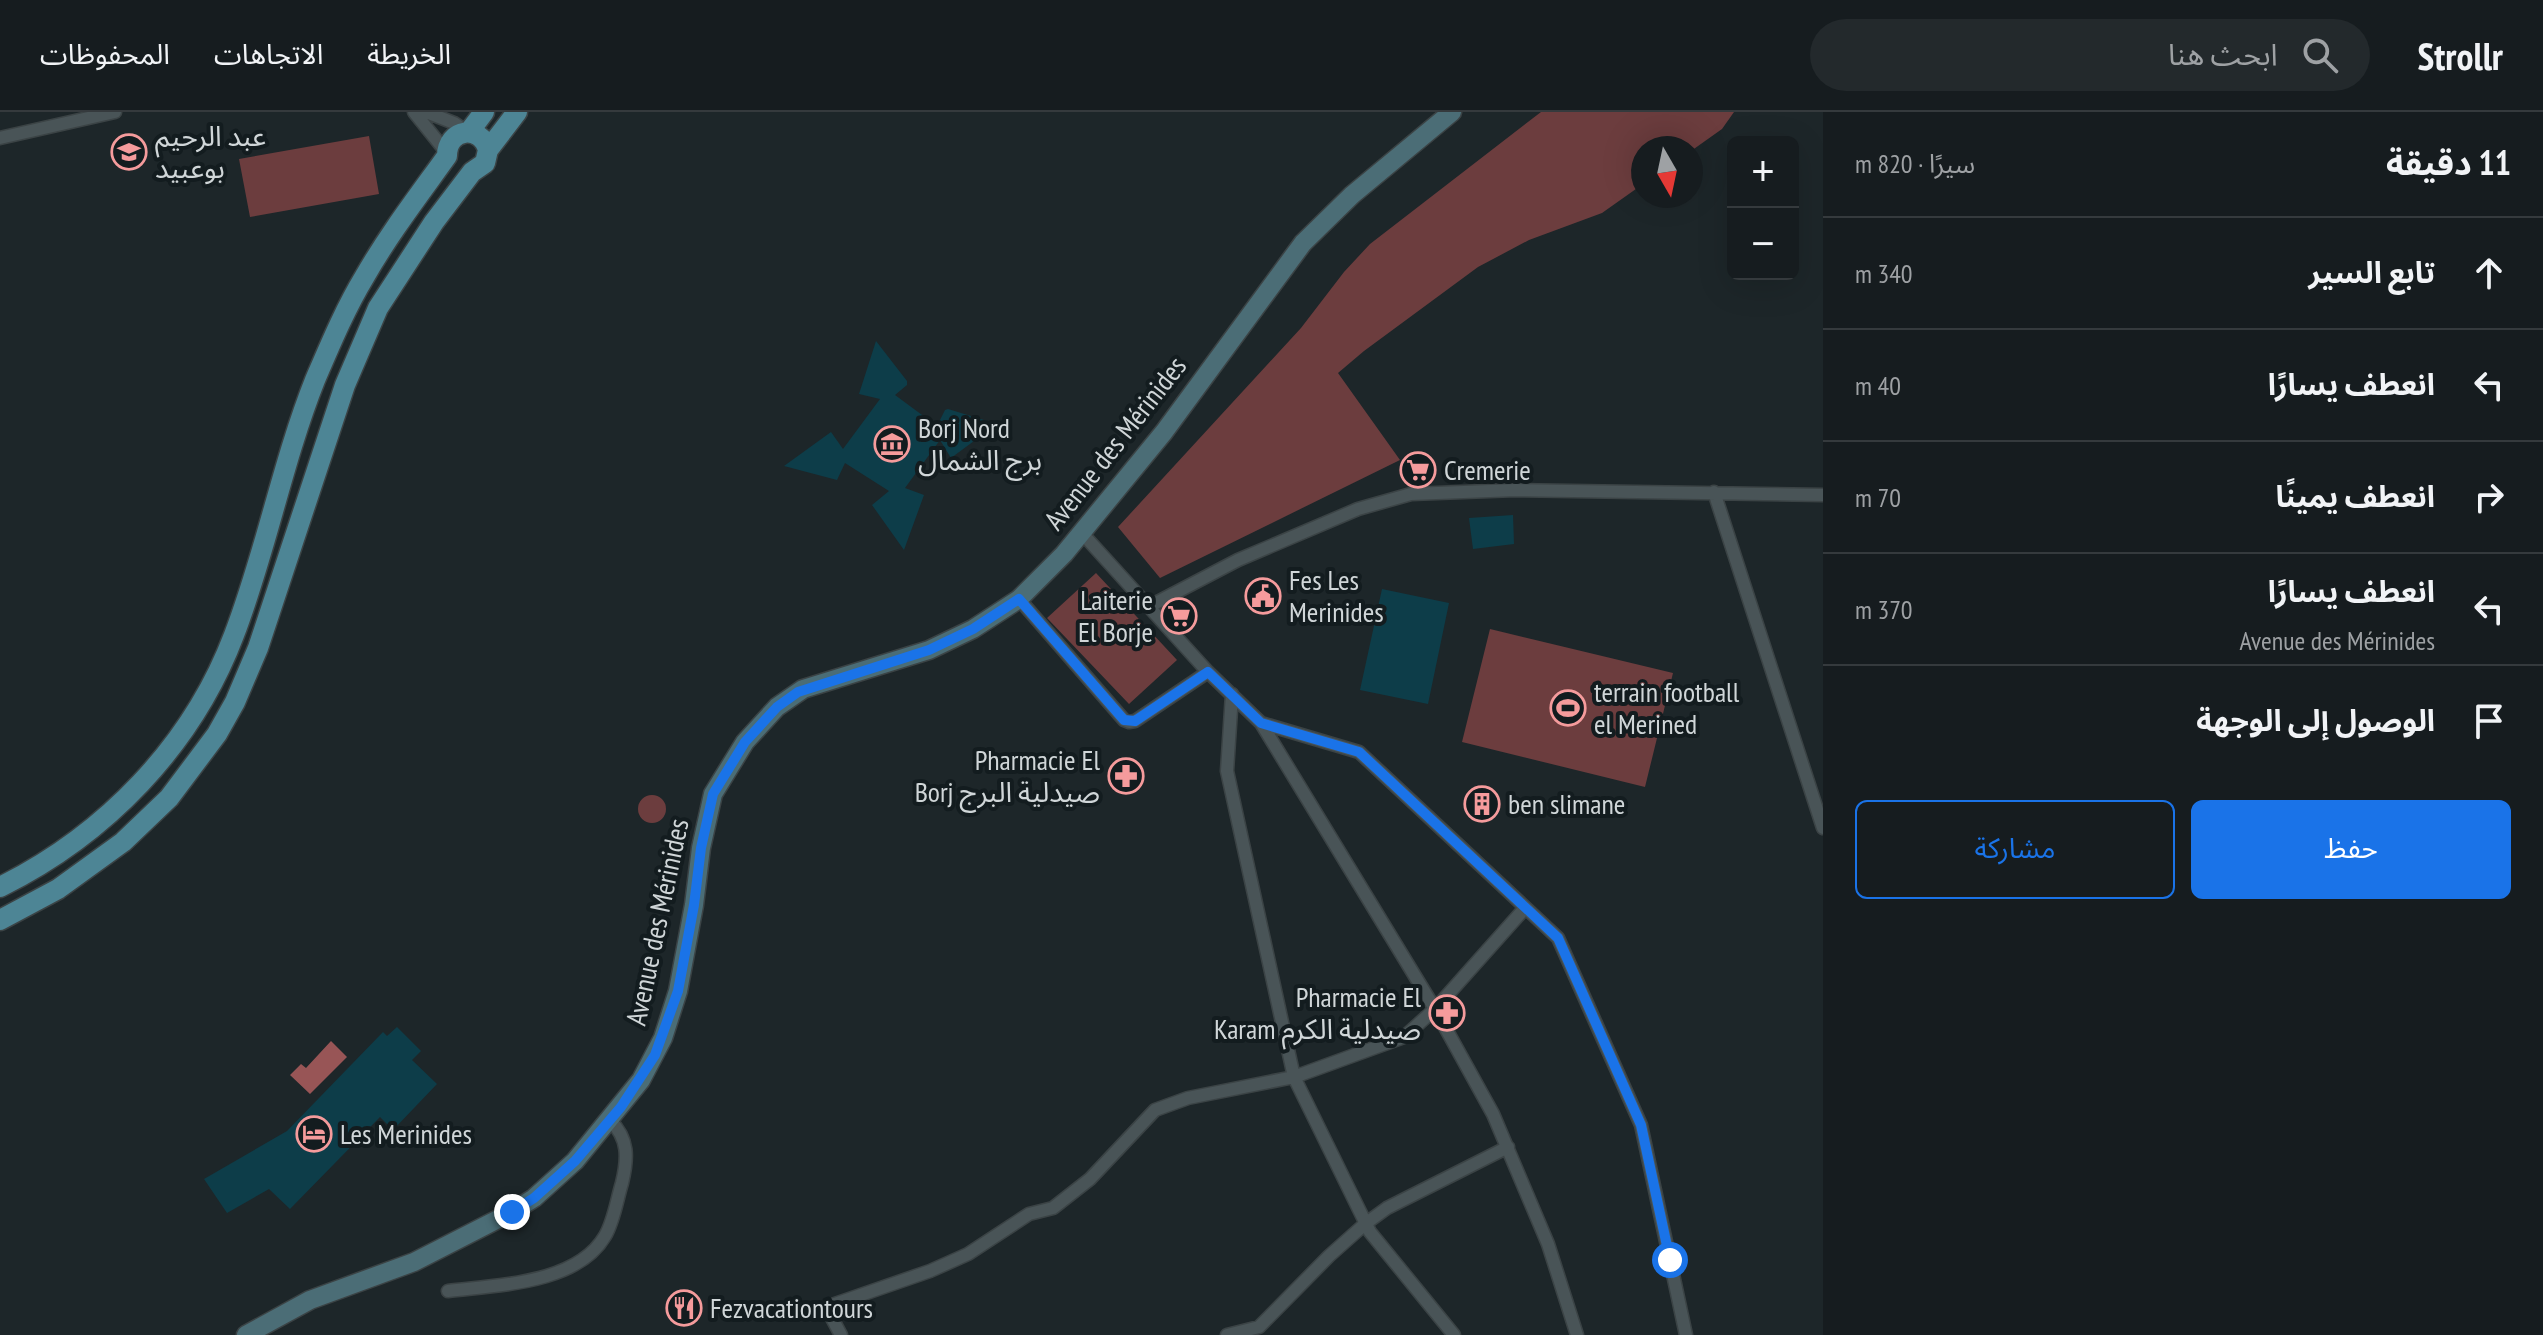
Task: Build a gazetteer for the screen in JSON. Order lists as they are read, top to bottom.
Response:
{
  "streets": {
    "main road": ["Avenue des Mérinides"]
  },
  "places": {
    "school or university": ["عبد الرحيم بوعبيد"],
    "museum": ["Borj Nord برج الشمال"],
    "supermarket": ["Cremerie", "Laiterie El Borje"],
    "public building": ["Fes Les Merinides"],
    "sports": ["terrain football el Merined"],
    "pharmacy": ["Pharmacie El Borj صيدلية البرج", "Pharmacie El Karam صيدلية الكرم"],
    "building": ["ben slimane"],
    "hotel": ["Les Merinides"],
    "restaurant": ["Fezvacationtours"]
  },
  "north": "bottom",
  "page": {
    "header": "Strollr",
    "search": "ابحث هنا",
    "nav": ["الخريطة", "الاتجاهات", "المحفوظات"],
    "heading": ["11 دقيقة", "سيرًا · 820 m"],
    "map_buttons": ["+", "−"],
    "list": [
      ["تابع السير", "340 m"],
      ["انعطف يسارًا", "40 m"],
      ["انعطف يمينًا", "70 m"],
      ["انعطف يسارًا", "Avenue des Mérinides", "370 m"],
      "الوصول إلى الوجهة"
    ],
    "buttons": ["حفظ", "مشاركة"]
  }
}
